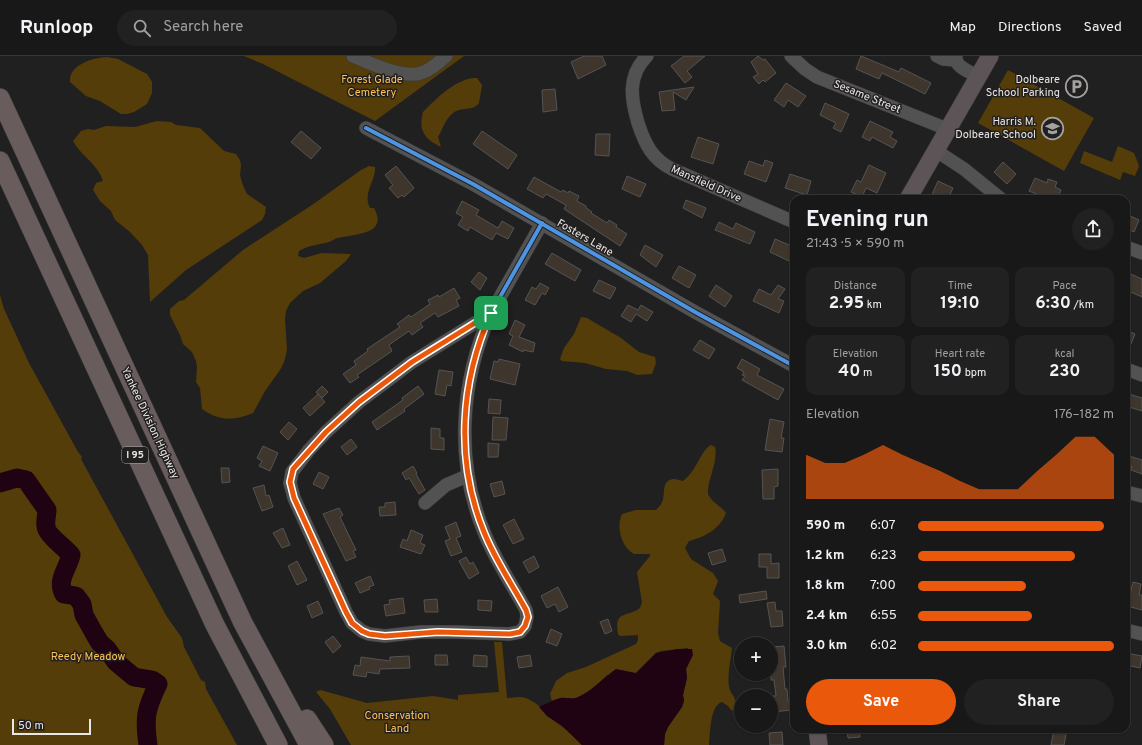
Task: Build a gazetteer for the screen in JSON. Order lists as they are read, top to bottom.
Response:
{
  "streets": {
    "highway": ["Yankee Division Highway", "I 95"],
    "street": ["Sesame Street", "Mansfield Drive", "Fosters Lane"]
  },
  "parks": ["Forest Glade Cemetery", "Reedy Meadow", "Conservation Land"],
  "places": {
    "parking": ["Dolbeare School Parking"],
    "school or university": ["Harris M. Dolbeare School"]
  },
  "scale_bar": "50 m",
  "page": {
    "header": "Runloop",
    "search": "Search here",
    "nav": ["Map", "Directions", "Saved"],
    "heading": ["Evening run", "21:43 · 5 × 590 m"],
    "stats": [
      ["Distance", "2.95 km"],
      ["Time", "19:10"],
      ["Pace", "6:30 /km"],
      ["Elevation", "40 m"],
      ["Heart rate", "150 bpm"],
      ["kcal", "230"]
    ],
    "chart": ["Elevation", "176–182 m"],
    "list": [
      {
        "name": "590 m",
        "note": "6:07"
      },
      {
        "name": "1.2 km",
        "note": "6:23"
      },
      {
        "name": "1.8 km",
        "note": "7:00"
      },
      {
        "name": "2.4 km",
        "note": "6:55"
      },
      {
        "name": "3.0 km",
        "note": "6:02"
      }
    ],
    "map_buttons": ["+", "−"],
    "buttons": ["Save", "Share"],
    "scale": "50 m"
  }
}
